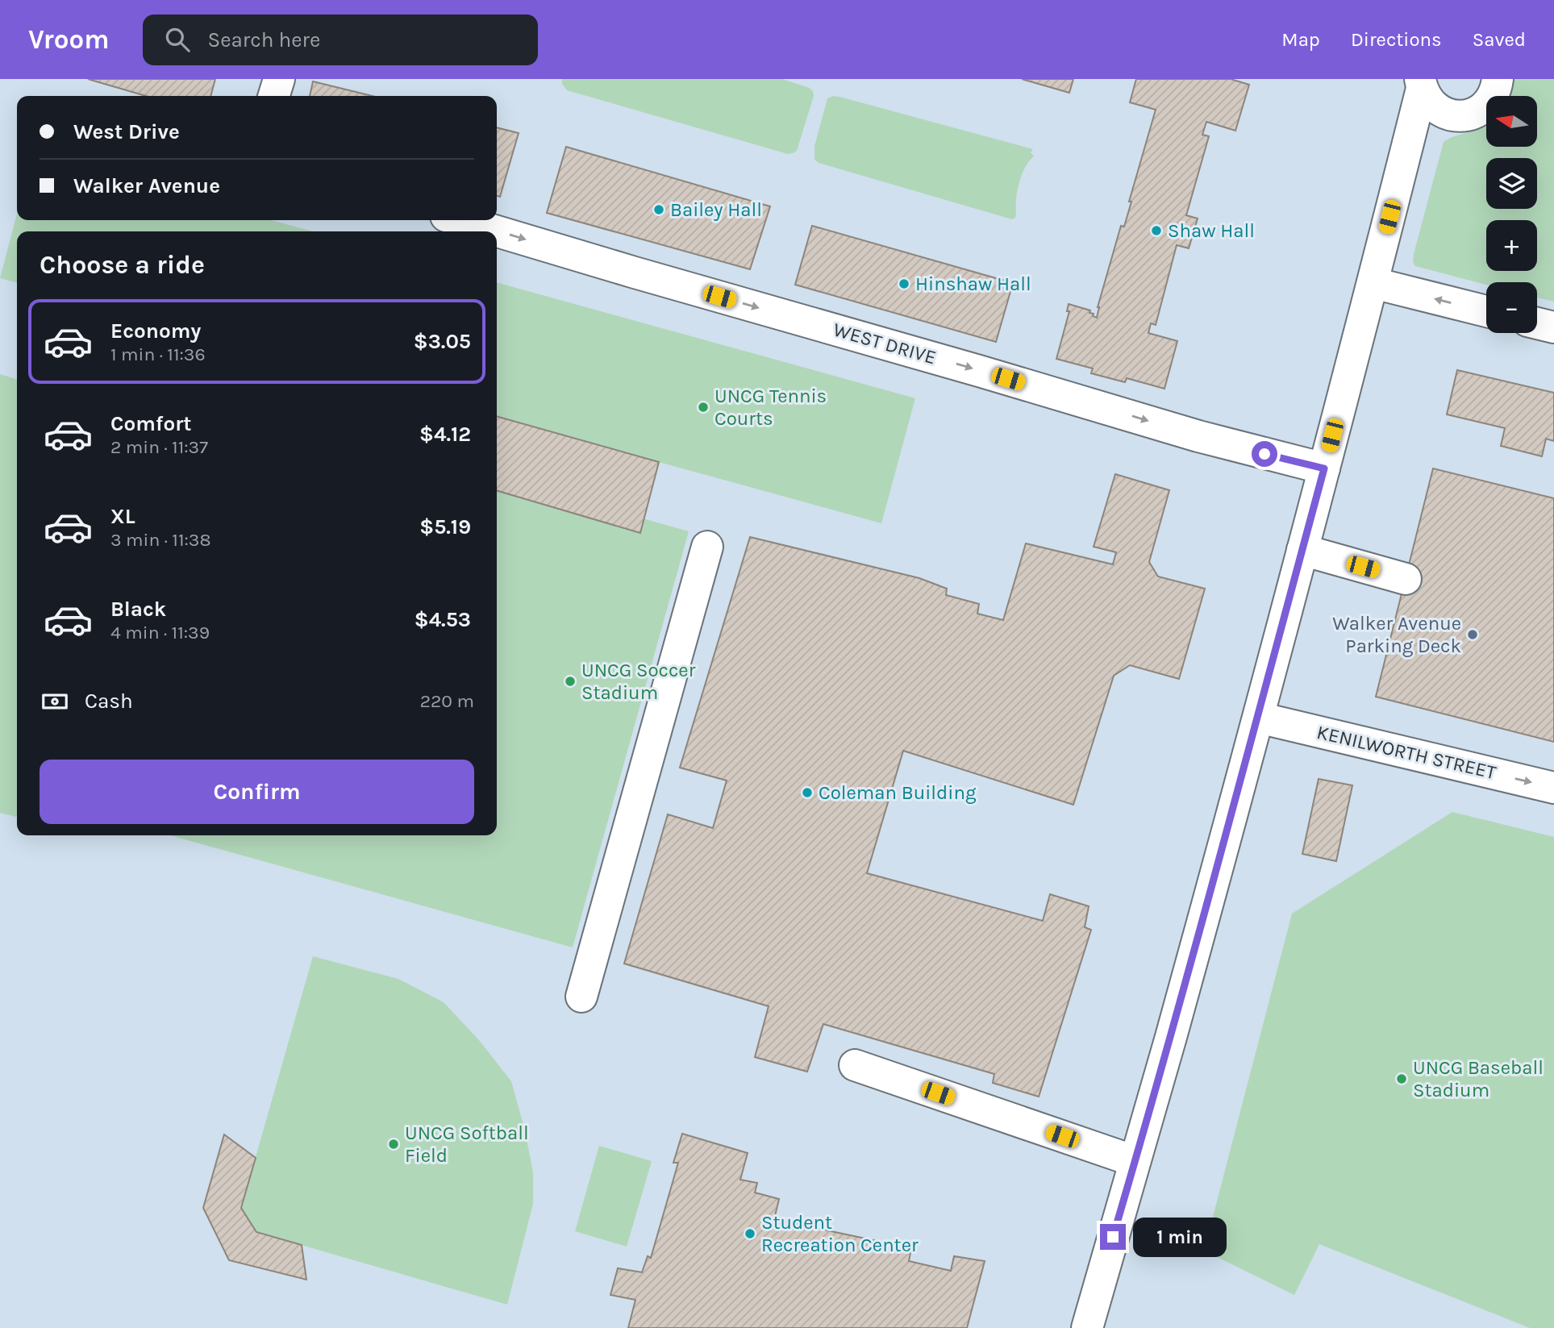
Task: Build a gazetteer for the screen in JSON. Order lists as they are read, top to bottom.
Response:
{
  "streets": {
    "street": ["WEST DRIVE", "KENILWORTH STREET"]
  },
  "one_way": ["WEST DRIVE"],
  "places": [
    "Bailey Hall",
    "Shaw Hall",
    "Hinshaw Hall",
    "UNCG Tennis Courts",
    "Walker Avenue Parking Deck",
    "UNCG Soccer Stadium",
    "Coleman Building",
    "UNCG Baseball Stadium",
    "UNCG Softball Field",
    "Student Recreation Center"
  ],
  "north": "left",
  "page": {
    "header": "Vroom",
    "search": "Search here",
    "nav": ["Map", "Directions", "Saved"],
    "map_buttons": ["+", "−"],
    "banner": ["West Drive", "Walker Avenue"],
    "heading": "Choose a ride",
    "list": [
      {
        "name": "Economy",
        "note": "1 min · 11:36",
        "value": "$3.05"
      },
      {
        "name": "Comfort",
        "note": "2 min · 11:37",
        "value": "$4.12"
      },
      {
        "name": "XL",
        "note": "3 min · 11:38",
        "value": "$5.19"
      },
      {
        "name": "Black",
        "note": "4 min · 11:39",
        "value": "$4.53"
      }
    ],
    "pay": ["Cash", "220 m"],
    "buttons": "Confirm",
    "bubble": "1 min"
  }
}
